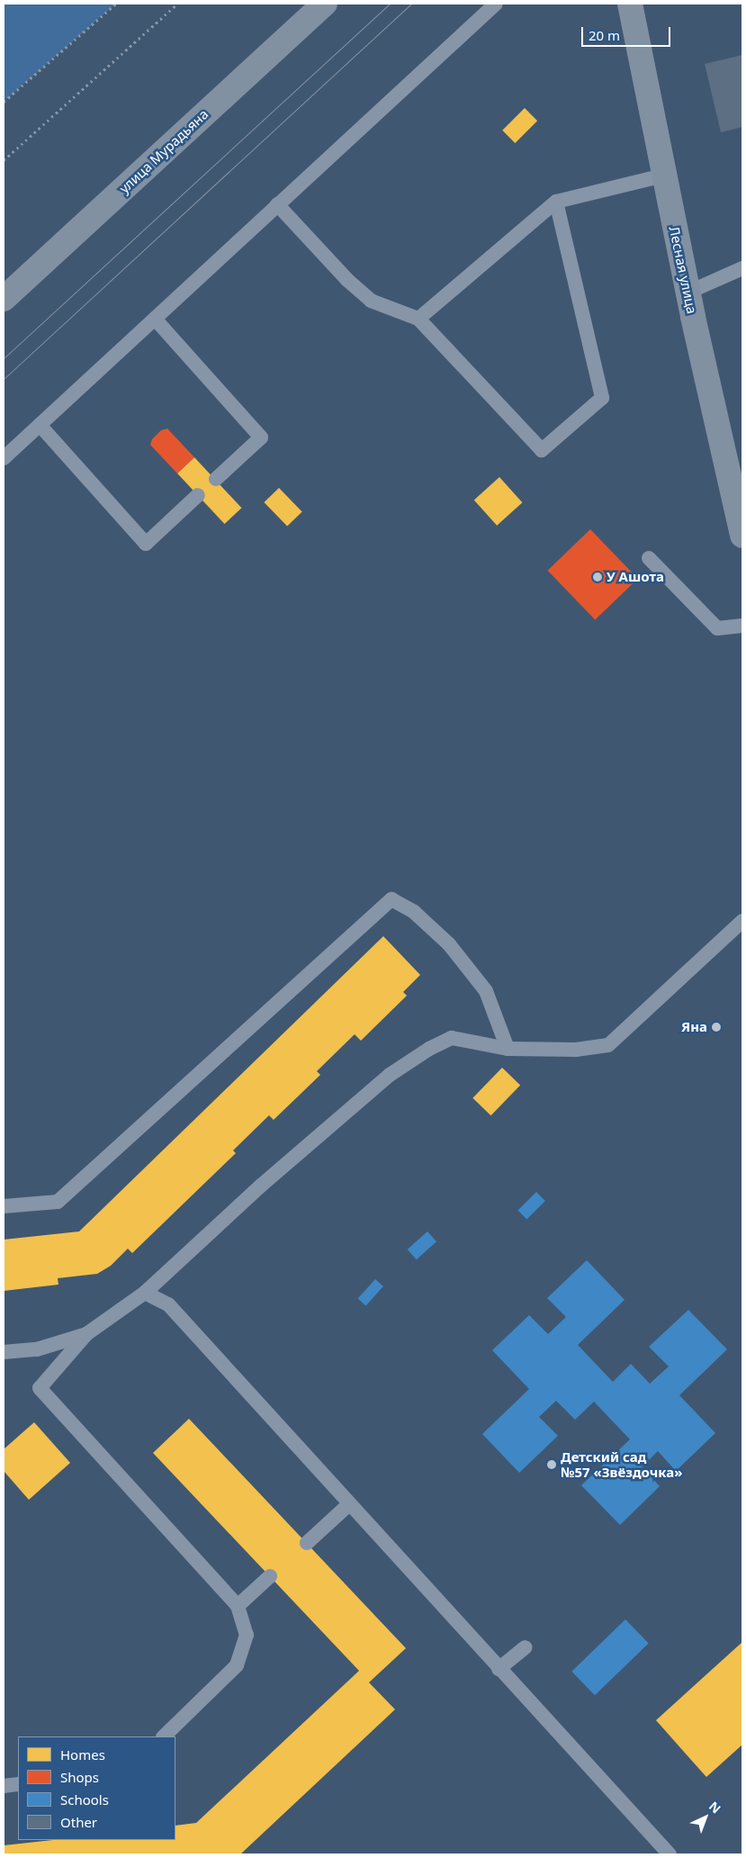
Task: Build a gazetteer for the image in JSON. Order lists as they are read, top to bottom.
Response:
{
  "streets": {
    "main road": ["улица Мурадьяна", "Лесная улица"]
  },
  "places": ["У Ашота", "Яна", "Детский сад №57 «Звёздочка»"],
  "legend": [
    "Homes",
    "Shops",
    "Schools",
    "Other"
  ],
  "scale_bar": "20 m",
  "north": "top right"
}
